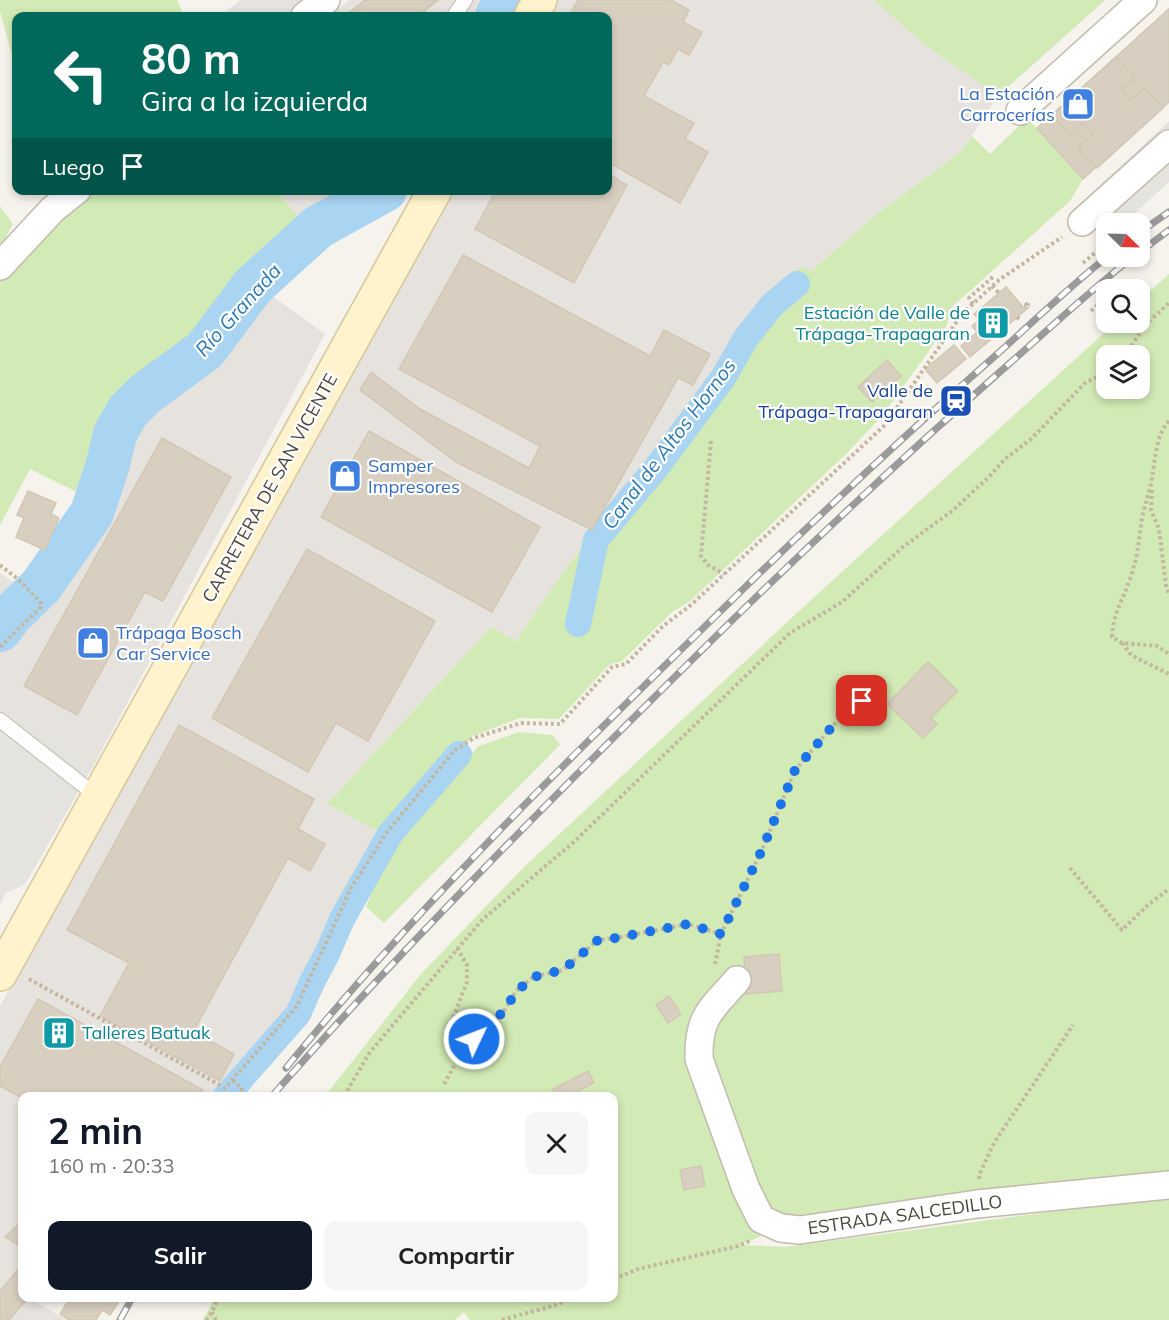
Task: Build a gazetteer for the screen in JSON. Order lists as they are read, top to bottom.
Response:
{
  "streets": {
    "street": ["CARRETERA DE SAN VICENTE", "ESTRADA SALCEDILLO"]
  },
  "water": ["Río Granada", "Canal de Altos Hornos"],
  "places": {
    "shop": ["La Estación Carrocerías", "Samper Impresores", "Trápaga Bosch Car Service"],
    "building": ["Estación de Valle de Trápaga-Trapagaran", "Talleres Batuak"],
    "station": ["Valle de Trápaga-Trapagaran"]
  },
  "north": "bottom right",
  "page": {
    "turn": ["80 m", "Gira a la izquierda"],
    "then": "Luego",
    "heading": ["2 min", "160 m · 20:33"],
    "buttons": ["Salir", "Compartir"]
  }
}
